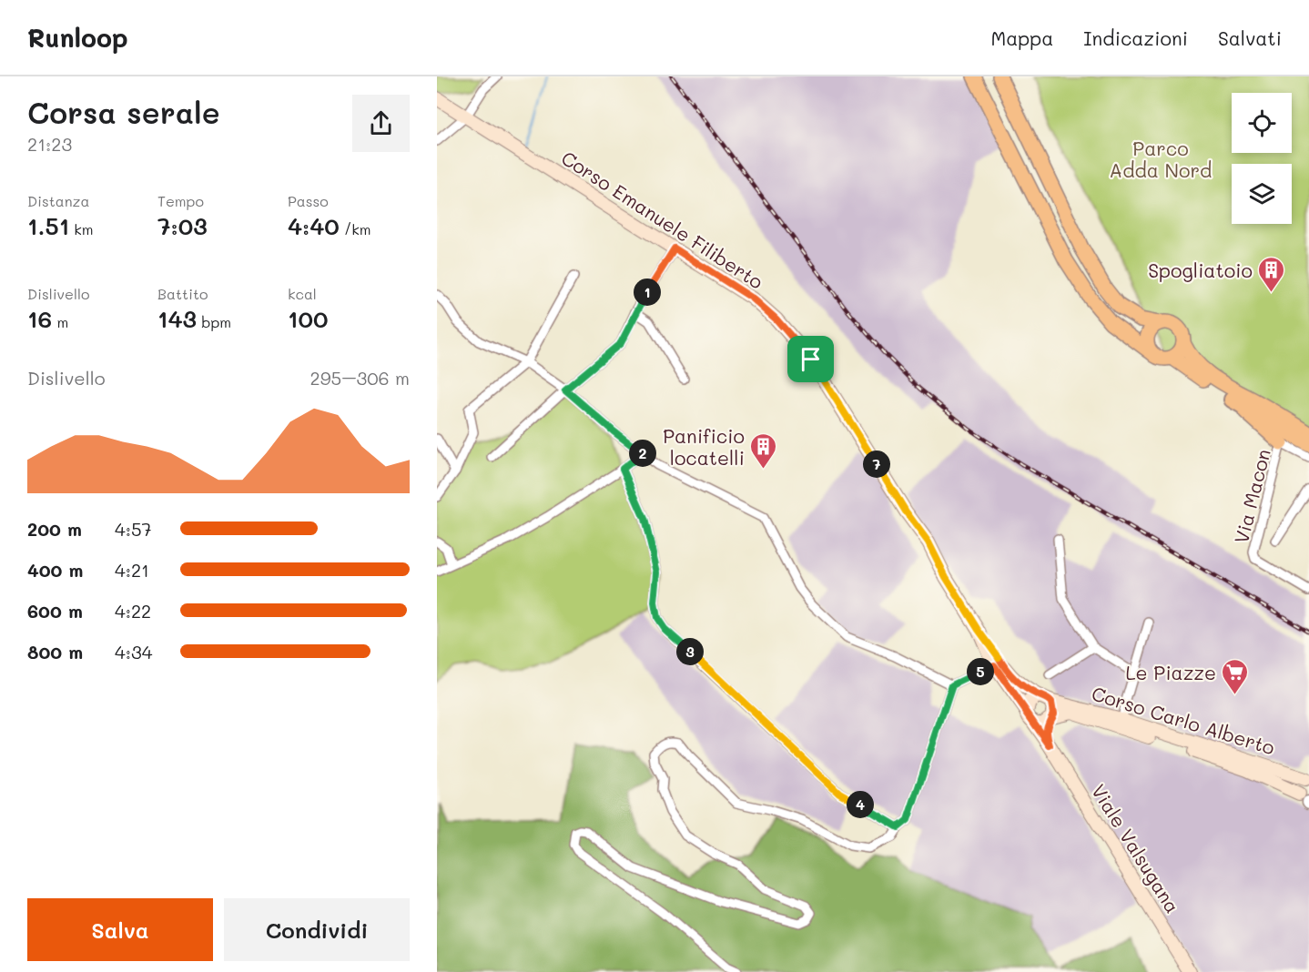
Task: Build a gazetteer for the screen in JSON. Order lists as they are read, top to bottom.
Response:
{
  "streets": {
    "main road": ["Corso Emanuele Filiberto", "Corso Carlo Alberto", "Viale Valsugana"],
    "street": ["Via Macon"]
  },
  "crossings": [
    ["Corso Carlo Alberto", "Viale Valsugana"]
  ],
  "parks": ["Parco Adda Nord"],
  "places": {
    "building": ["Spogliatoio", "Panificio locatelli"],
    "supermarket": ["Le Piazze"]
  },
  "page": {
    "header": "Runloop",
    "nav": ["Mappa", "Indicazioni", "Salvati"],
    "heading": ["Corsa serale", "21:23"],
    "stats": [
      ["Distanza", "1.51 km"],
      ["Tempo", "7:03"],
      ["Passo", "4:40 /km"],
      ["Dislivello", "16 m"],
      ["Battito", "143 bpm"],
      ["kcal", "100"]
    ],
    "pins": [
      "1",
      "2",
      "7",
      "3",
      "5",
      "4"
    ],
    "chart": ["Dislivello", "295–306 m"],
    "list": [
      {
        "name": "200 m",
        "note": "4:57"
      },
      {
        "name": "400 m",
        "note": "4:21"
      },
      {
        "name": "600 m",
        "note": "4:22"
      },
      {
        "name": "800 m",
        "note": "4:34"
      }
    ],
    "buttons": ["Salva", "Condividi"]
  }
}
